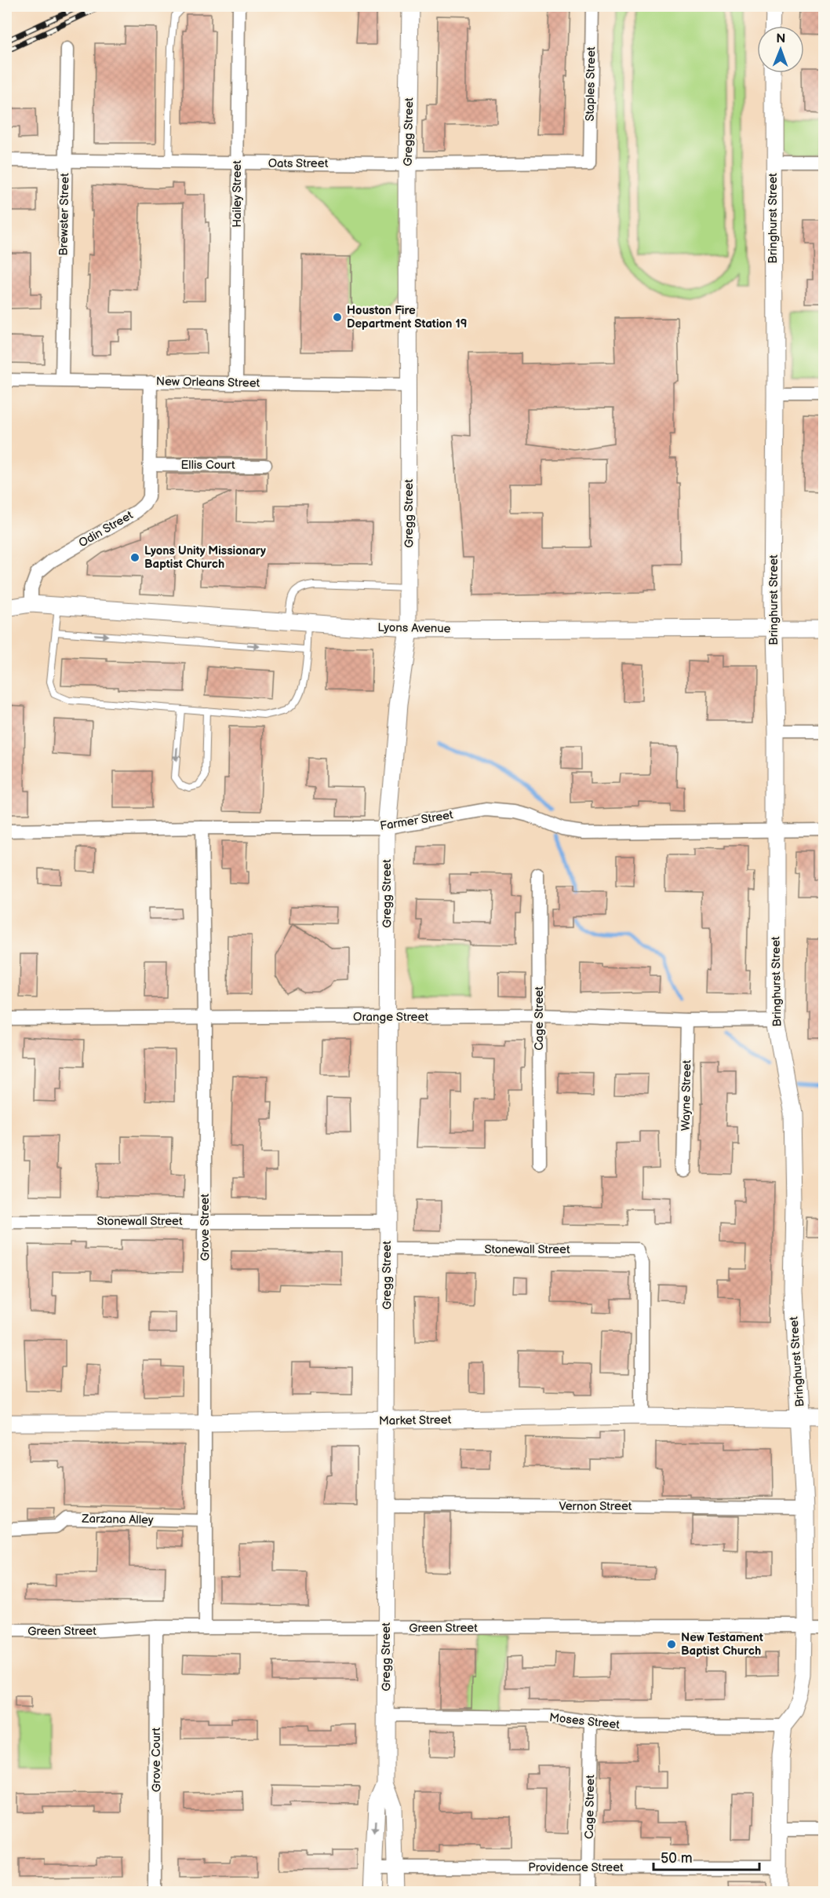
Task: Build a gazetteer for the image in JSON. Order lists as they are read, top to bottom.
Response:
{
  "streets": {
    "street": [
      "Staples Street",
      "Gregg Street",
      "Oats Street",
      "Hailey Street",
      "Brewster Street",
      "Bringhurst Street",
      "New Orleans Street",
      "Ellis Court",
      "Odin Street",
      "Lyons Avenue",
      "Farmer Street",
      "Orange Street",
      "Cage Street",
      "Wayne Street",
      "Stonewall Street",
      "Grove Street",
      "Market Street",
      "Vernon Street",
      "Zarzana Alley",
      "Green Street",
      "Moses Street",
      "Grove Court",
      "Providence Street"
    ]
  },
  "crossings": [
    ["Staples Street", "Oats Street"],
    ["Gregg Street", "Oats Street"],
    ["Gregg Street", "New Orleans Street"],
    ["Gregg Street", "Lyons Avenue"],
    ["Gregg Street", "Farmer Street"],
    ["Gregg Street", "Orange Street"],
    ["Gregg Street", "Stonewall Street"],
    ["Gregg Street", "Market Street"],
    ["Gregg Street", "Vernon Street"],
    ["Gregg Street", "Green Street"],
    ["Gregg Street", "Moses Street"],
    ["Gregg Street", "Providence Street"],
    ["Oats Street", "Hailey Street"],
    ["Oats Street", "Brewster Street"],
    ["Hailey Street", "New Orleans Street"],
    ["Brewster Street", "New Orleans Street"],
    ["Bringhurst Street", "Lyons Avenue"],
    ["Bringhurst Street", "Farmer Street"],
    ["Bringhurst Street", "Orange Street"],
    ["Bringhurst Street", "Market Street"],
    ["Bringhurst Street", "Vernon Street"],
    ["Bringhurst Street", "Green Street"],
    ["Bringhurst Street", "Moses Street"],
    ["Bringhurst Street", "Providence Street"],
    ["New Orleans Street", "Odin Street"],
    ["Ellis Court", "Odin Street"],
    ["Odin Street", "Lyons Avenue"],
    ["Farmer Street", "Grove Street"],
    ["Orange Street", "Cage Street"],
    ["Orange Street", "Wayne Street"],
    ["Orange Street", "Grove Street"],
    ["Cage Street", "Moses Street"],
    ["Cage Street", "Providence Street"],
    ["Stonewall Street", "Grove Street"],
    ["Stonewall Street", "Market Street"],
    ["Grove Street", "Market Street"],
    ["Grove Street", "Zarzana Alley"],
    ["Grove Street", "Green Street"],
    ["Green Street", "Grove Court"]
  ],
  "places": ["Houston Fire Department Station 19", "Lyons Unity Missionary Baptist Church", "New Testament Baptist Church"],
  "scale_bar": "50 m",
  "north": "top"
}
